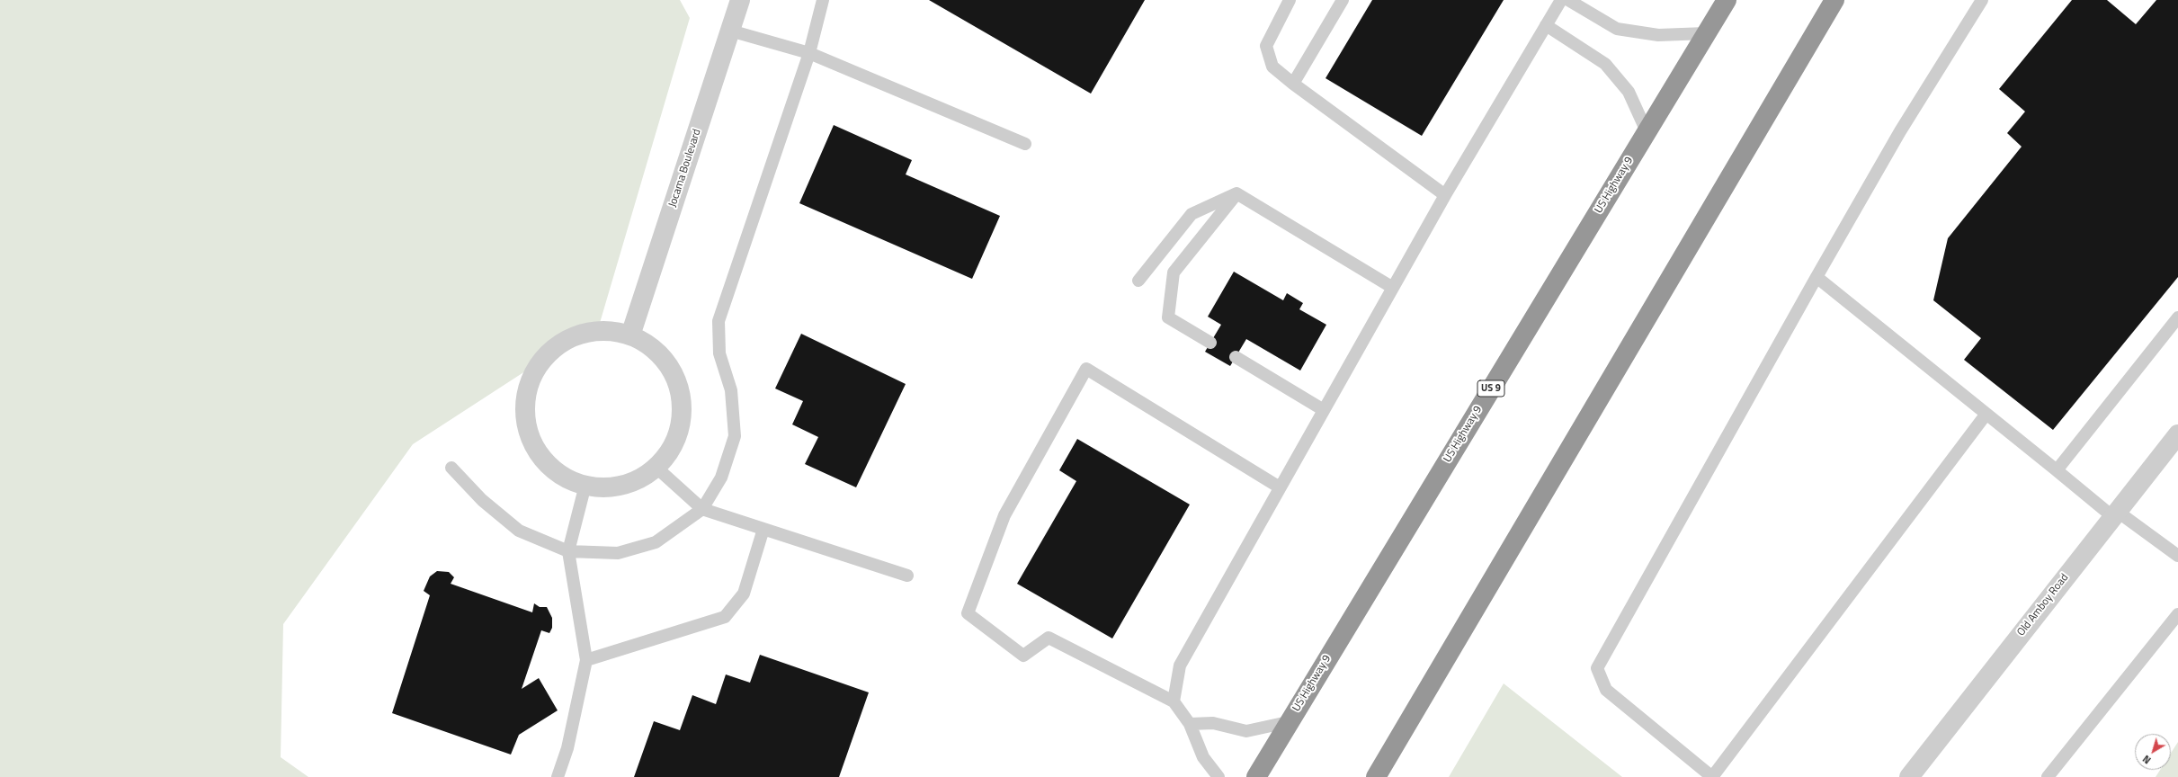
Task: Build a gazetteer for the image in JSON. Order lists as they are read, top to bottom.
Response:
{
  "streets": {
    "highway": ["US Highway 9", "US 9"],
    "street": ["Jocama Boulevard", "Old Amboy Road"]
  },
  "north": "bottom left"
}
